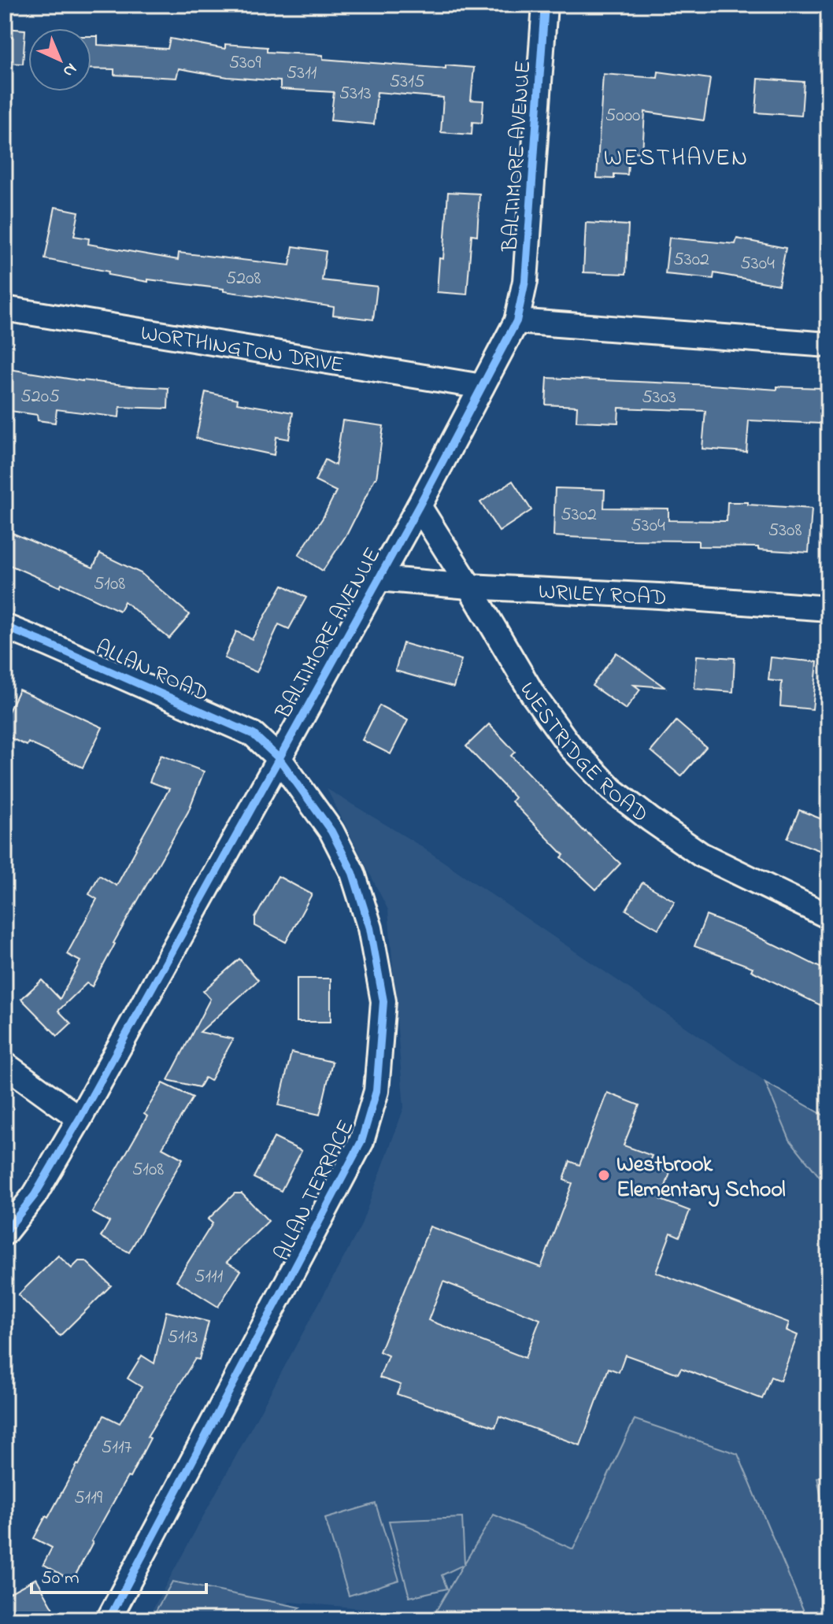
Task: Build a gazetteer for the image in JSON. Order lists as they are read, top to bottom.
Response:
{
  "streets": {
    "street": [
      "BALTIMORE AVENUE",
      "WORTHINGTON DRIVE",
      "WRILEY ROAD",
      "ALLAN ROAD",
      "WESTRIDGE ROAD",
      "ALLAN TERRACE"
    ]
  },
  "crossings": [
    ["BALTIMORE AVENUE", "WORTHINGTON DRIVE"],
    ["BALTIMORE AVENUE", "WRILEY ROAD"],
    ["BALTIMORE AVENUE", "ALLAN ROAD"],
    ["BALTIMORE AVENUE", "WESTRIDGE ROAD"],
    ["BALTIMORE AVENUE", "ALLAN TERRACE"],
    ["WRILEY ROAD", "WESTRIDGE ROAD"],
    ["ALLAN ROAD", "ALLAN TERRACE"]
  ],
  "districts": ["WESTHAVEN"],
  "places": ["Westbrook Elementary School"],
  "house_numbers": [
    "5309",
    "5311",
    "5315",
    "5313",
    "5000",
    "5302",
    "5304",
    "5208",
    "5205",
    "5303",
    "5302",
    "5304",
    "5308",
    "5108",
    "5108",
    "5111",
    "5113",
    "5117",
    "5119"
  ],
  "scale_bar": "50 m",
  "north": "bottom right"
}
